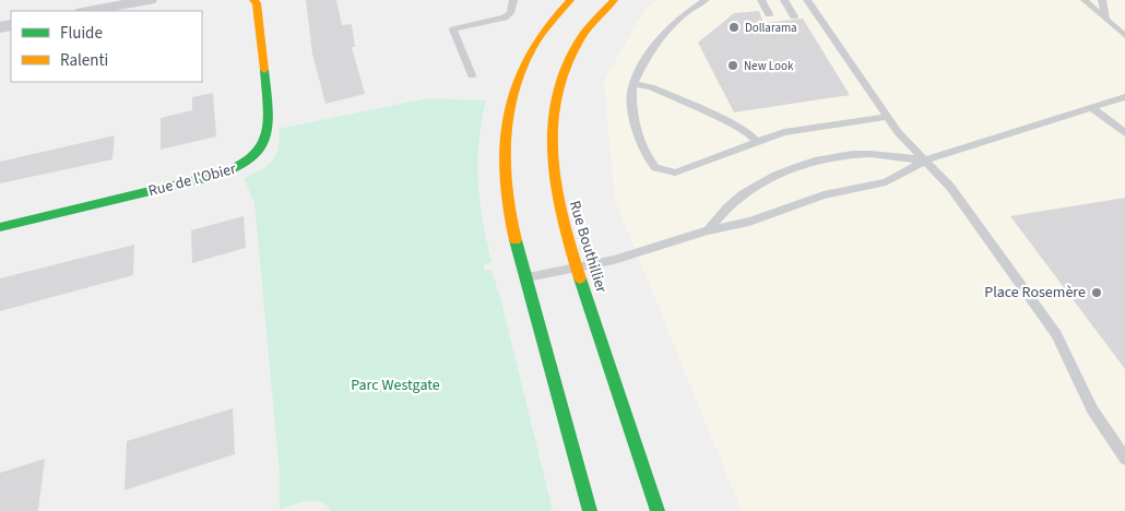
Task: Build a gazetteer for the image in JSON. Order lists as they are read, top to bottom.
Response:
{
  "streets": {
    "street": ["Rue de l'Obier", "Rue Bouthillier"]
  },
  "parks": ["Parc Westgate"],
  "places": ["Dollarama", "New Look", "Place Rosemère"],
  "legend": ["Fluide", "Ralenti"]
}
